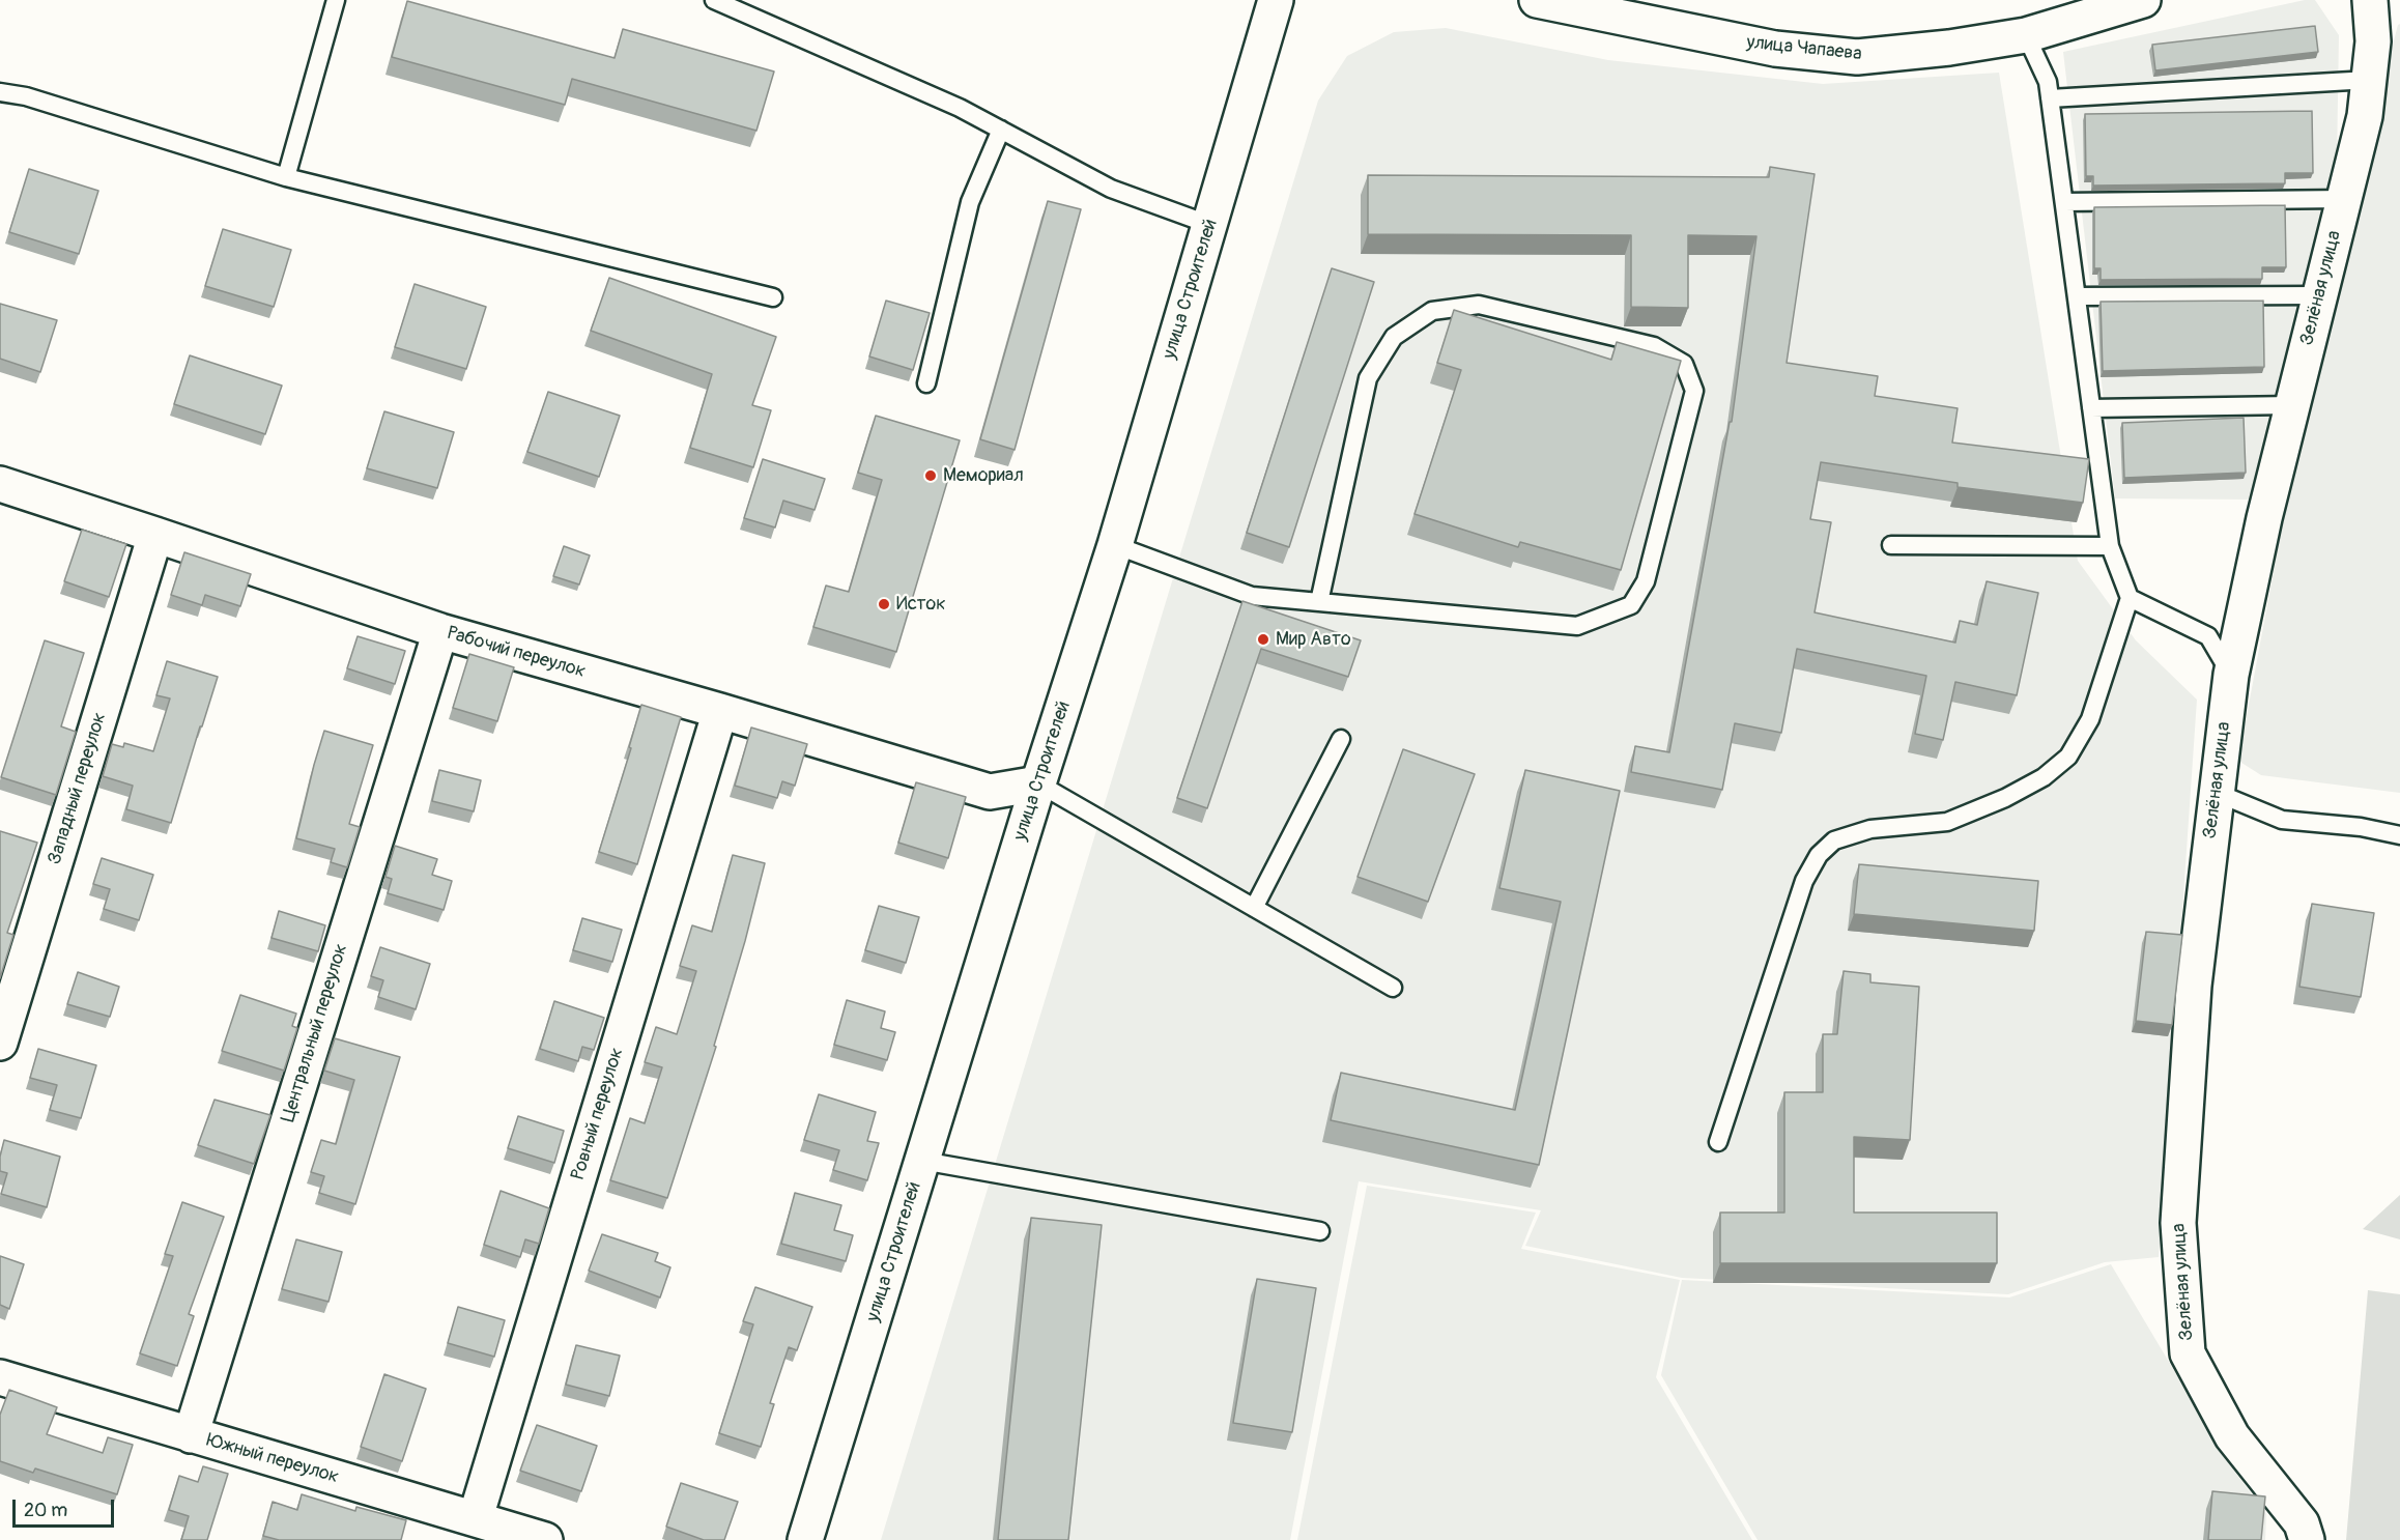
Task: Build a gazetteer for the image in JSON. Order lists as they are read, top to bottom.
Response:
{
  "streets": {
    "street": [
      "улица Чапаева",
      "Зелёная улица",
      "улица Строителей",
      "Рабочий переулок",
      "Западный переулок",
      "Центральный переулок",
      "Ровный переулок",
      "Южный переулок"
    ]
  },
  "crossings": [
    ["улица Строителей", "Рабочий переулок"],
    ["Рабочий переулок", "Западный переулок"],
    ["Рабочий переулок", "Центральный переулок"],
    ["Рабочий переулок", "Ровный переулок"],
    ["Центральный переулок", "Южный переулок"],
    ["Ровный переулок", "Южный переулок"]
  ],
  "places": ["Мемориал", "Исток", "Мир Авто"],
  "scale_bar": "20 m"
}
